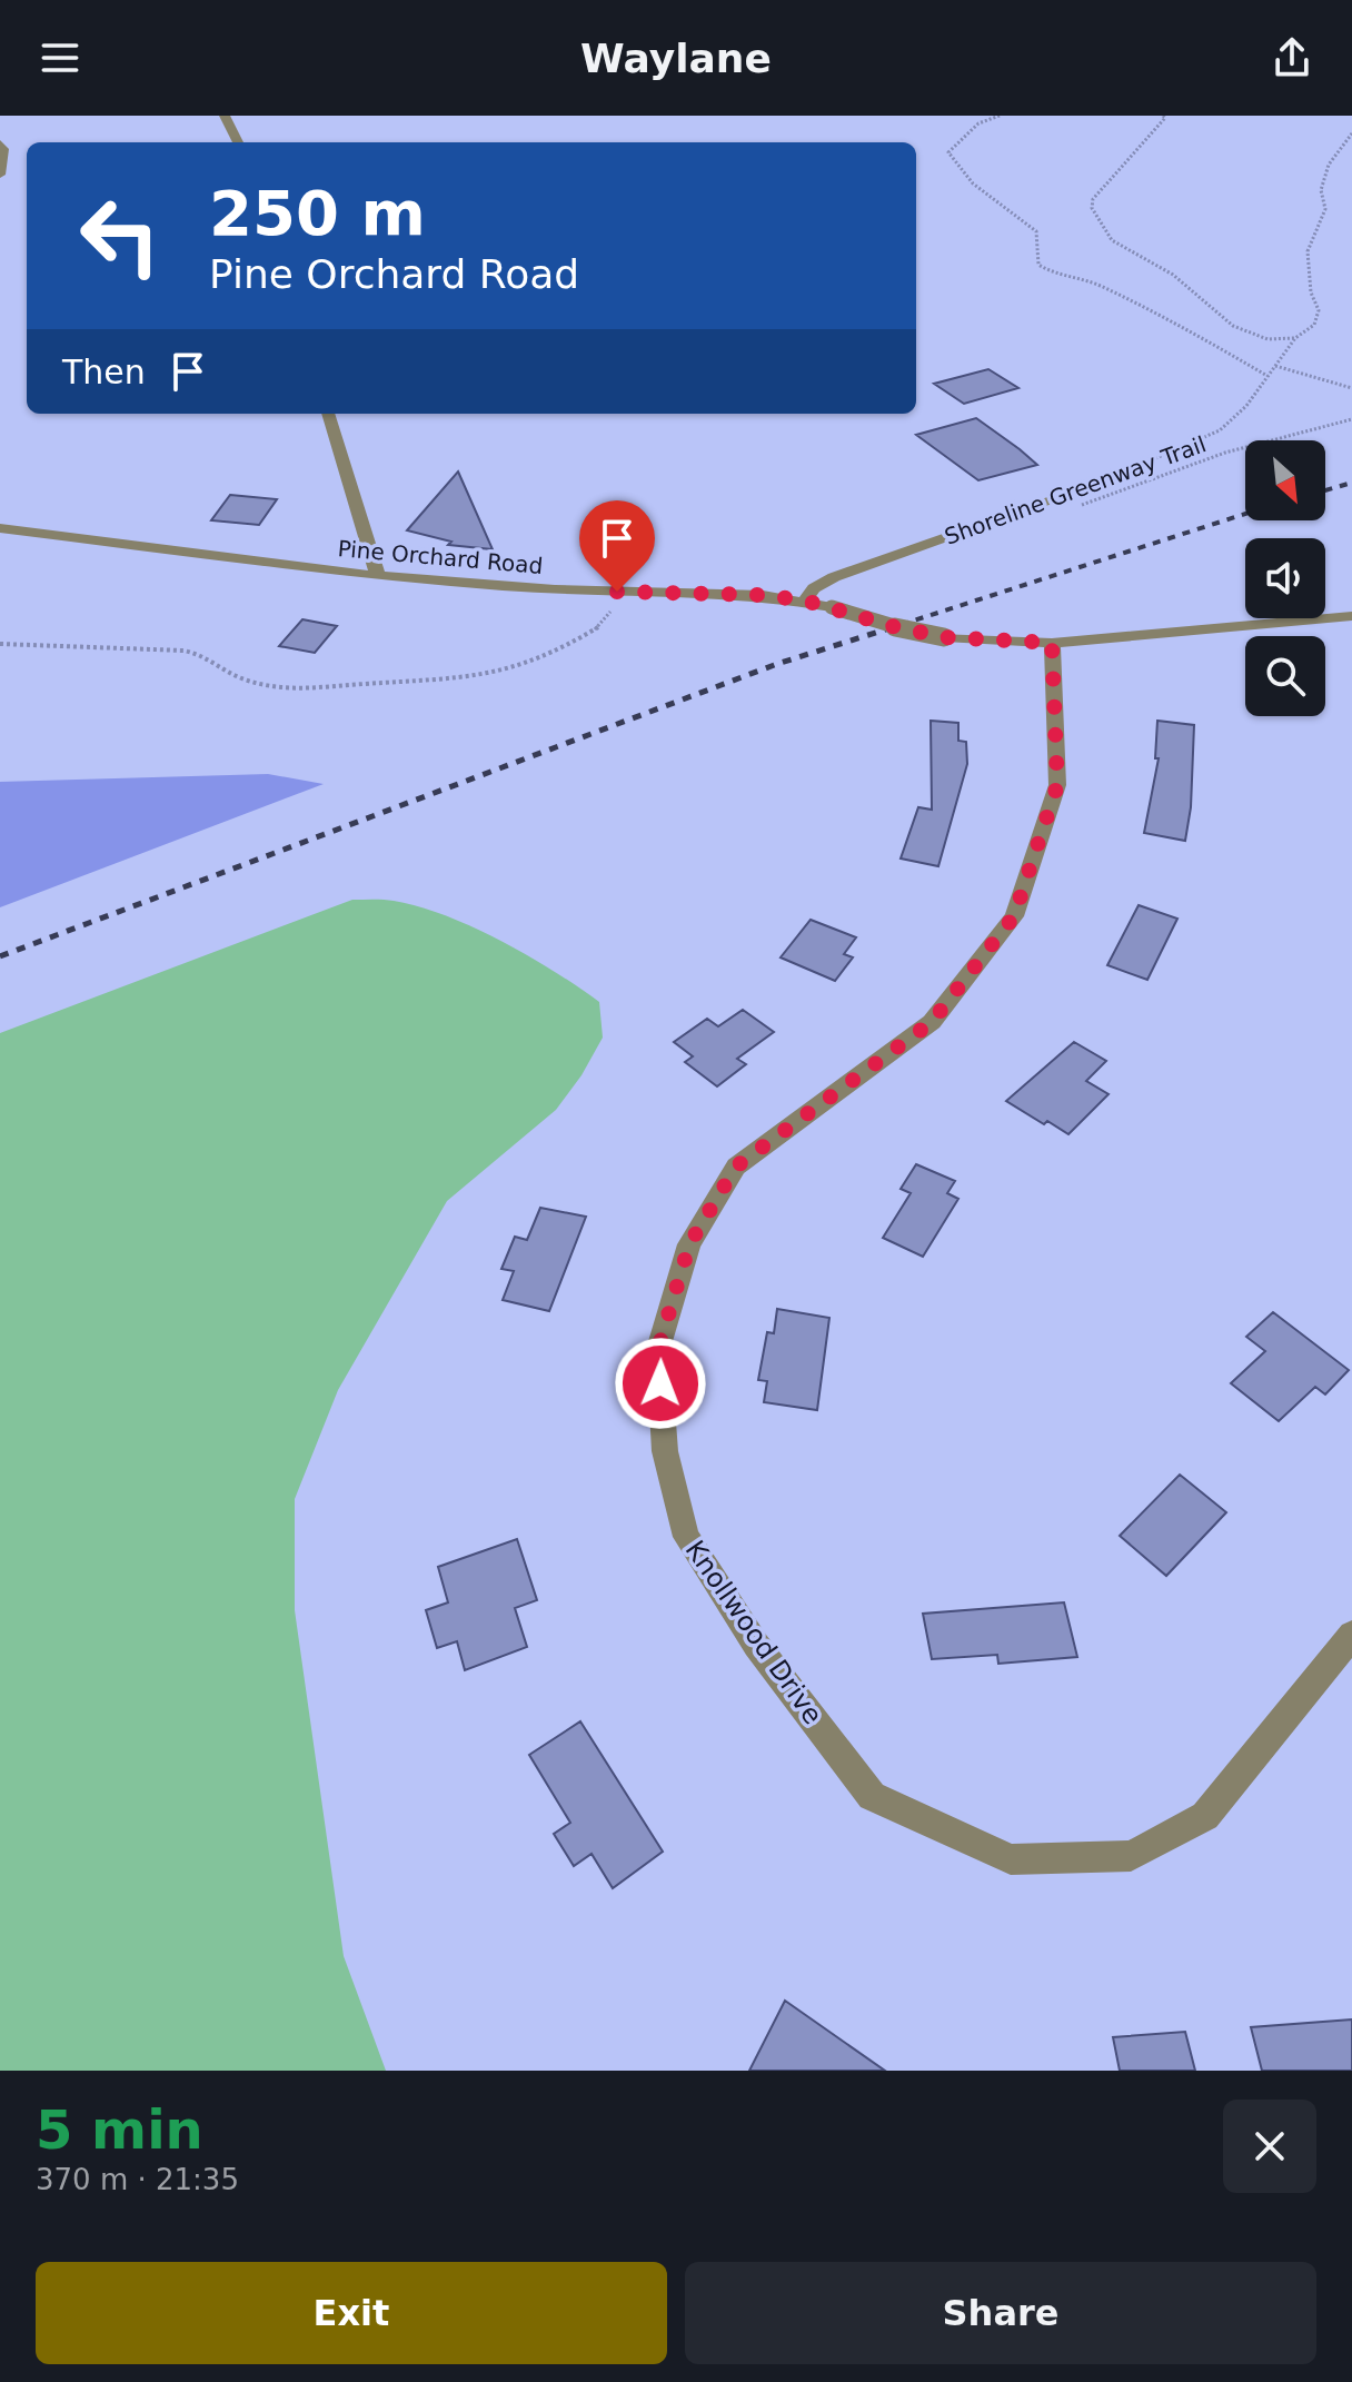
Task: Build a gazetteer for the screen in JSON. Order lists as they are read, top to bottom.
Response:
{
  "streets": {
    "street": ["Pine Orchard Road", "Knollwood Drive"],
    "path": ["Shoreline Greenway Trail"]
  },
  "crossings": [
    ["Pine Orchard Road", "Knollwood Drive"]
  ],
  "north": "bottom right",
  "page": {
    "header": "Waylane",
    "turn": ["250 m", "Pine Orchard Road"],
    "then": "Then",
    "heading": ["5 min", "370 m · 21:35"],
    "buttons": ["Exit", "Share"]
  }
}
